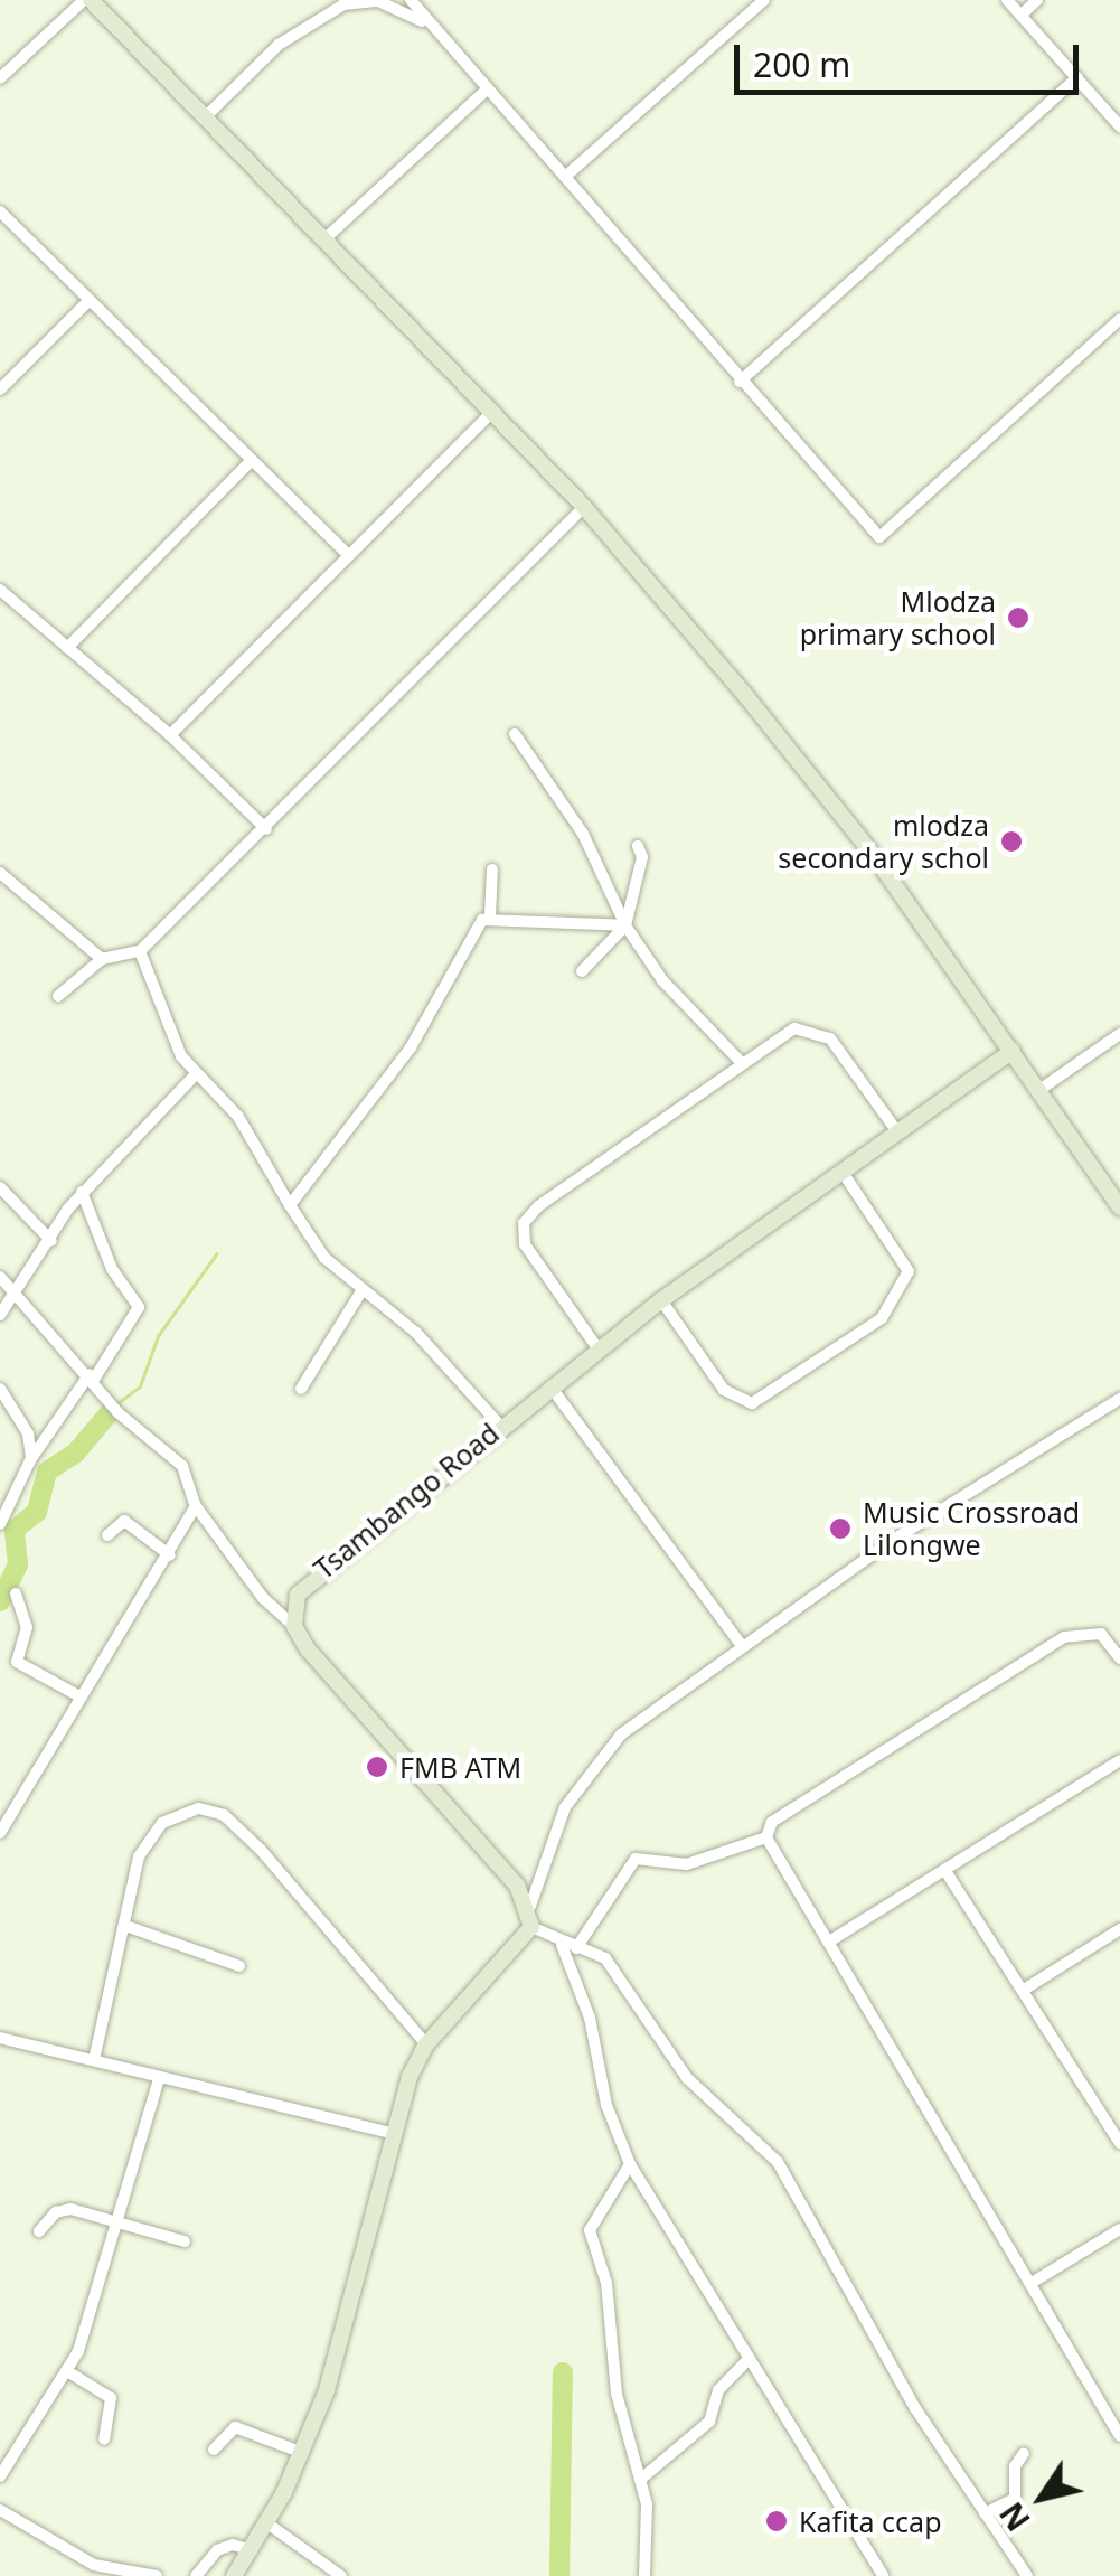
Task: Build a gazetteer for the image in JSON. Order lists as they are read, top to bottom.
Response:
{
  "streets": {
    "street": ["Tsambango Road"]
  },
  "places": [
    "Mlodza primary school",
    "mlodza secondary schol",
    "Music Crossroad Lilongwe",
    "FMB ATM",
    "Kafita ccap"
  ],
  "scale_bar": "200 m",
  "north": "bottom left"
}
